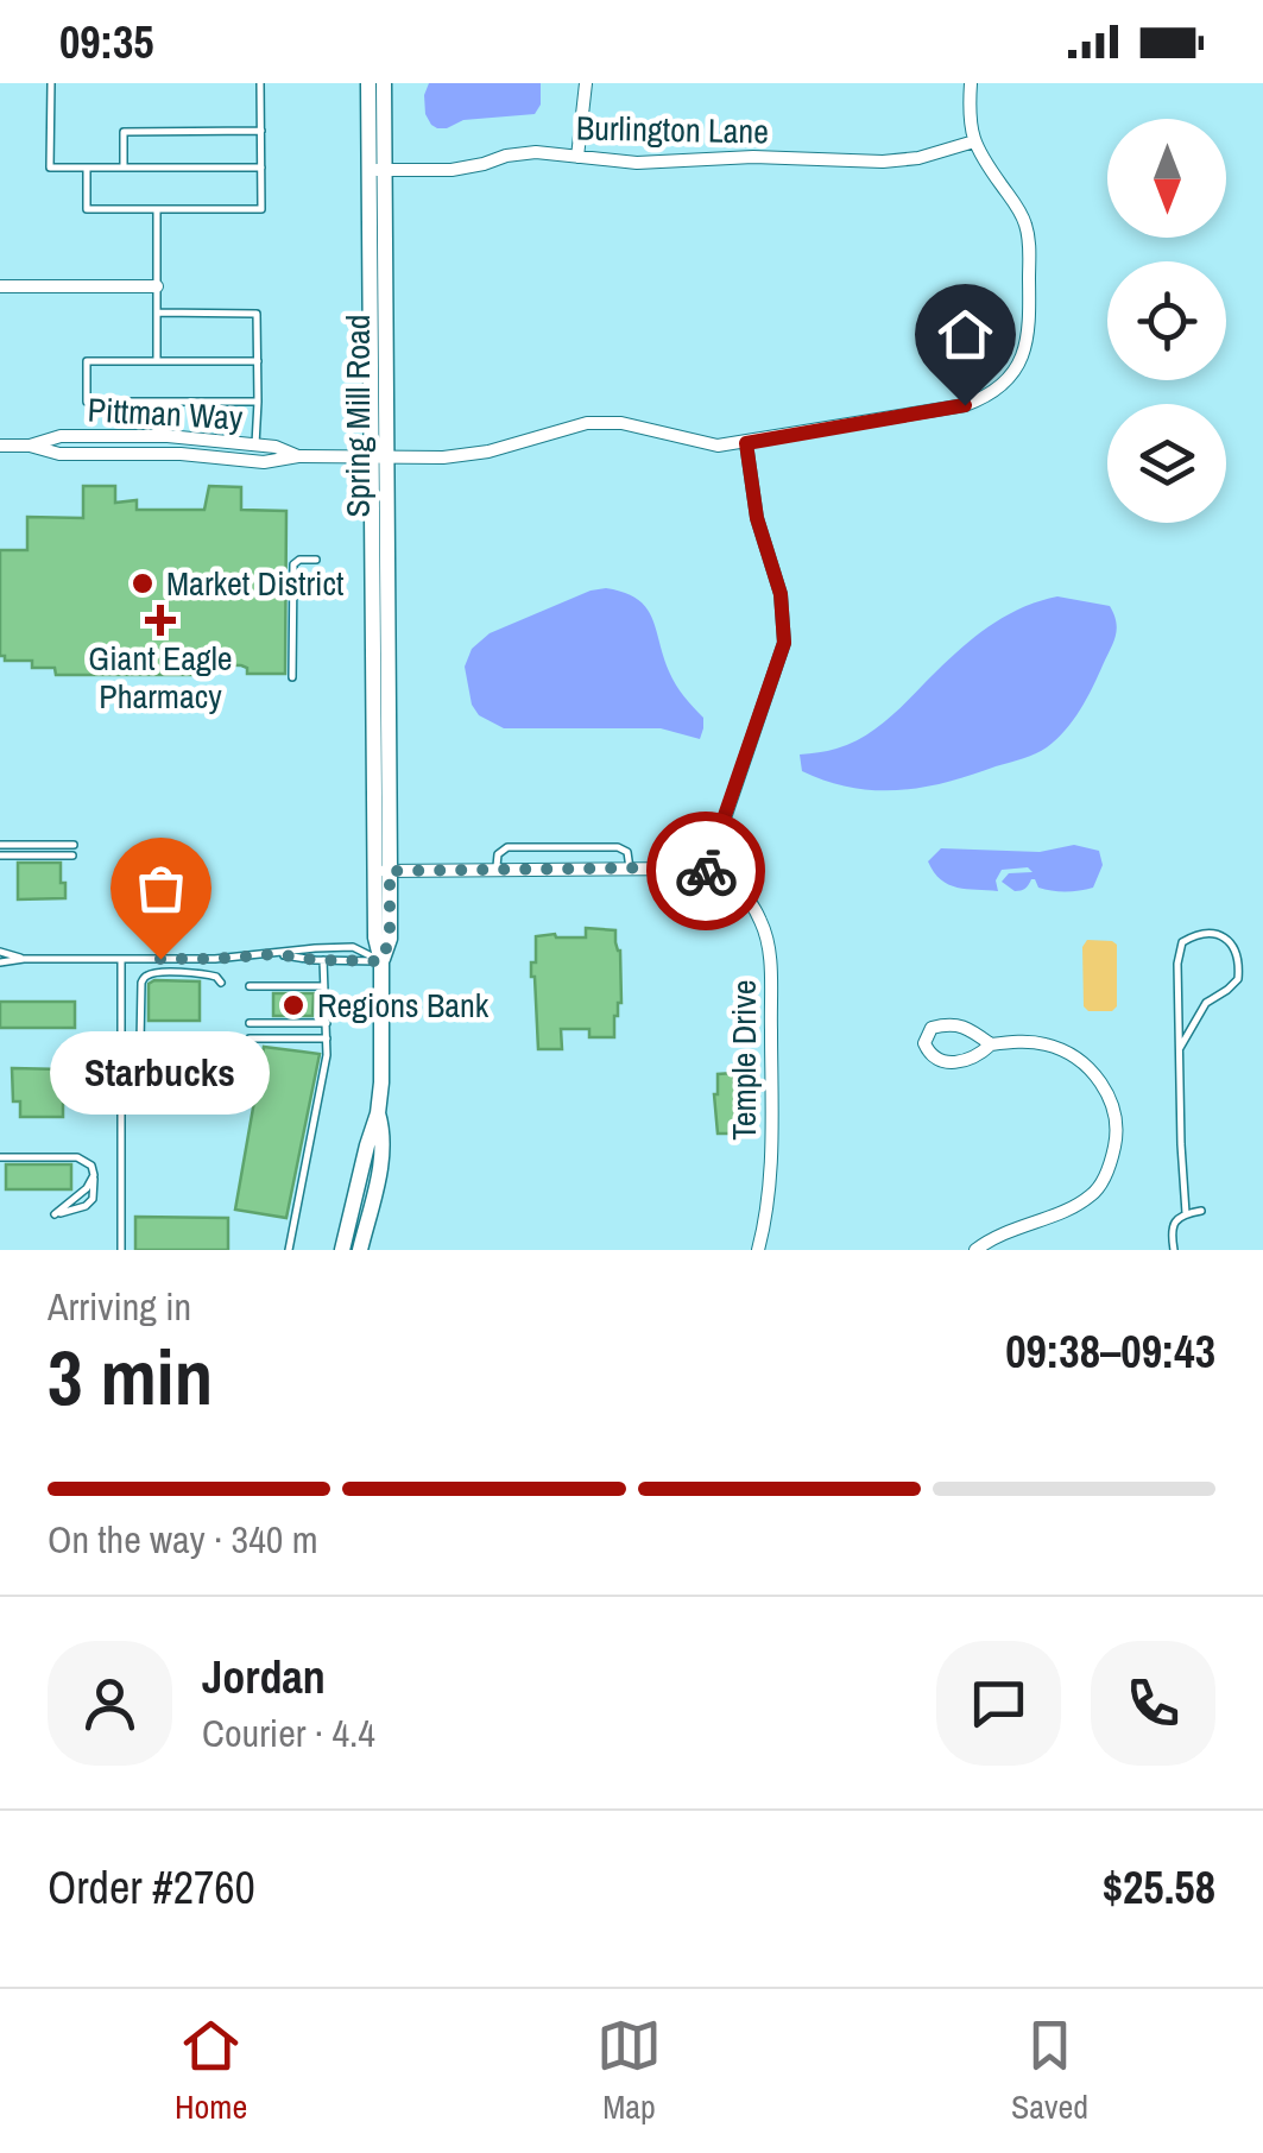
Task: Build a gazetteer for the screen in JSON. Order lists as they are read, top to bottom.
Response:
{
  "streets": {
    "street": [
      "Burlington Lane",
      "Pittman Way",
      "Spring Mill Road",
      "Temple Drive"
    ]
  },
  "crossings": [
    ["Burlington Lane", "Pittman Way"],
    ["Burlington Lane", "Spring Mill Road"],
    ["Pittman Way", "Spring Mill Road"]
  ],
  "places": {
    "other": ["Market District", "Starbucks", "Regions Bank"],
    "health": ["Giant Eagle Pharmacy"]
  },
  "north": "bottom",
  "page": {
    "status": "09:35",
    "bubble": "Starbucks",
    "heading": ["3 min", "Arriving in", "09:38–09:43"],
    "panel": [
      "Jordan",
      "Courier · 4.4",
      "Order #2760",
      "$25.58"
    ],
    "bar": "On the way · 340 m",
    "tabs": ["Home", "Map", "Saved"]
  }
}
